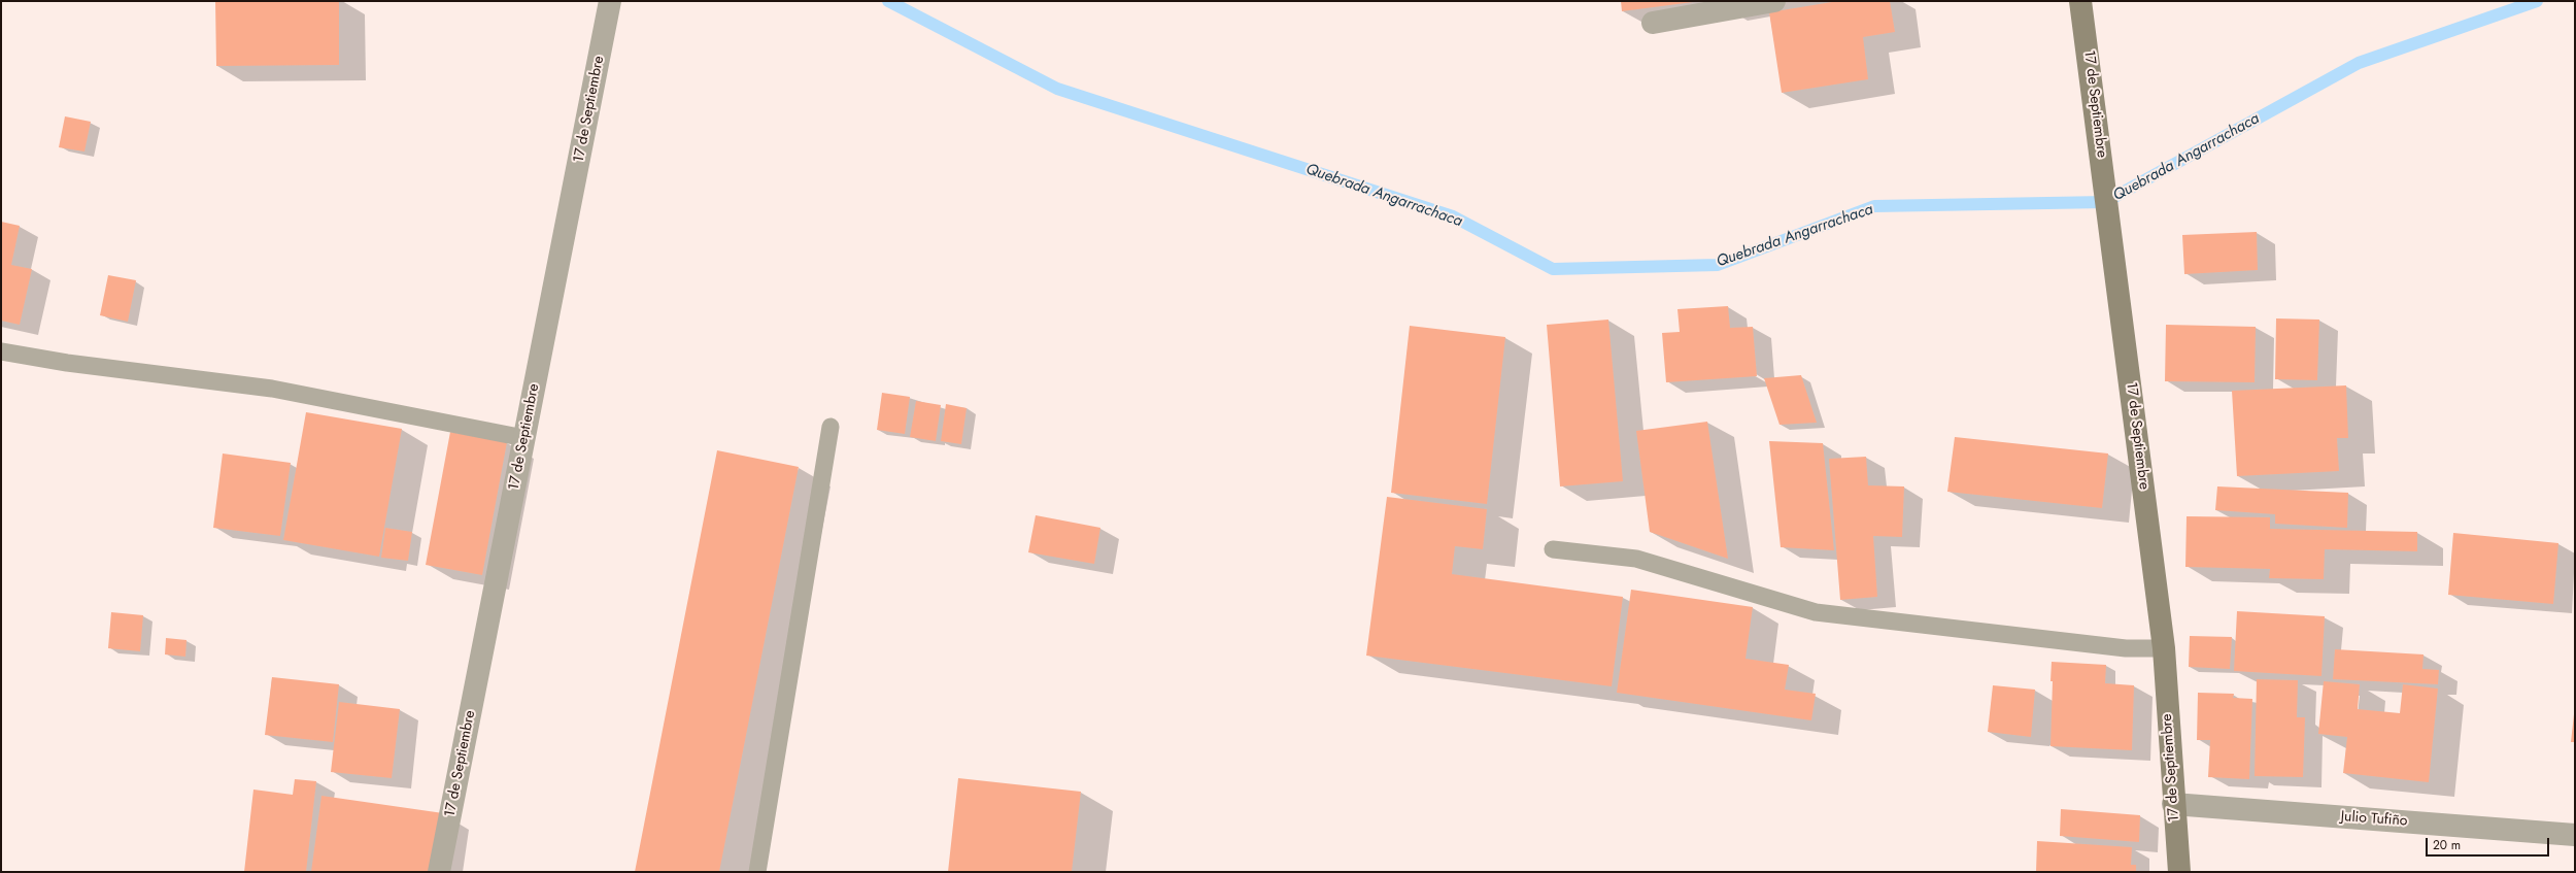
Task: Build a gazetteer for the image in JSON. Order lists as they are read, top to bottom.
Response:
{
  "streets": {
    "street": ["17 de Septiembre", "Julio Tufiño"]
  },
  "crossings": [
    ["17 de Septiembre", "Julio Tufiño"]
  ],
  "water": ["Quebrada Angarrachaca"],
  "scale_bar": "20 m"
}
